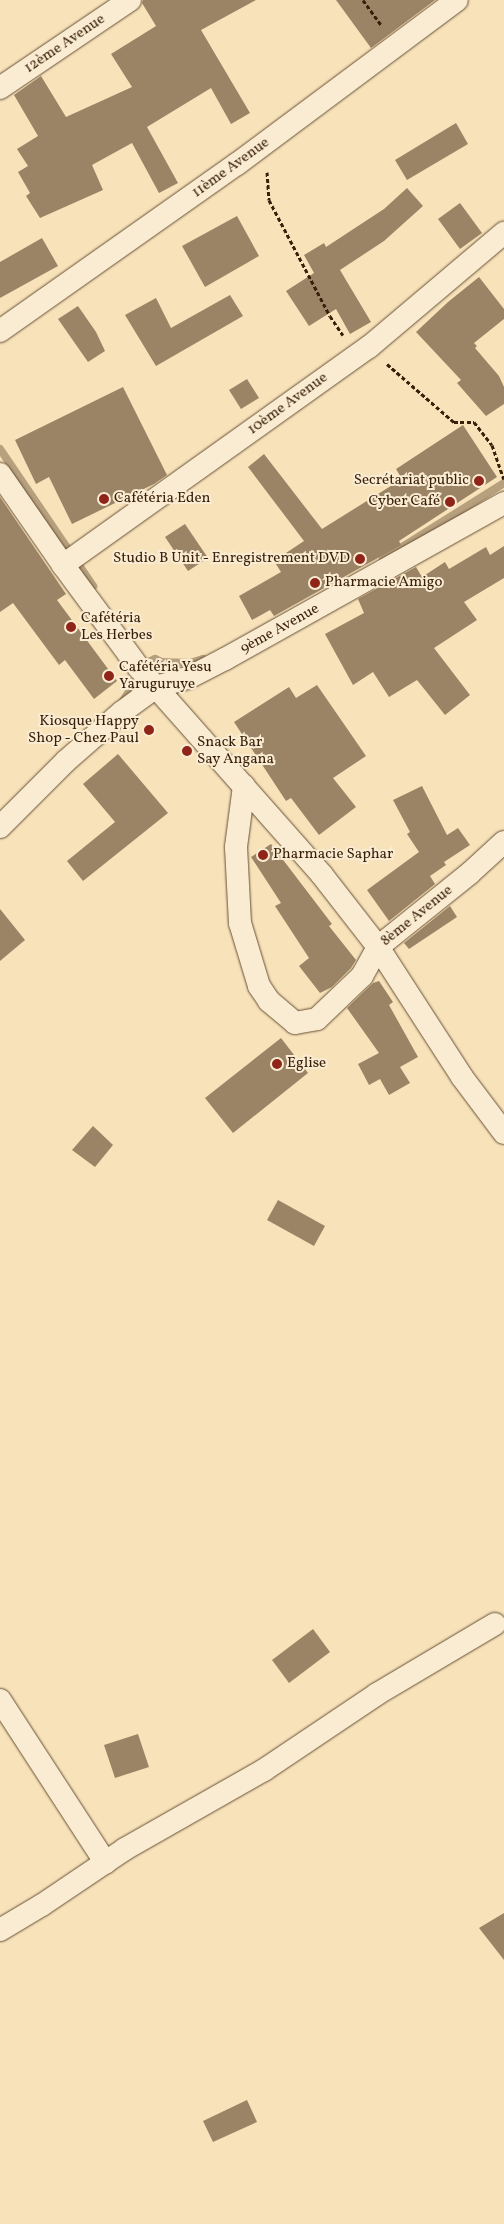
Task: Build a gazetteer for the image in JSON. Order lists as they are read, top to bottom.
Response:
{
  "streets": {
    "street": [
      "12ème Avenue",
      "11ème Avenue",
      "10ème Avenue",
      "9ème Avenue",
      "8ème Avenue"
    ]
  },
  "places": [
    "Secrétariat public",
    "Cafétéria Eden",
    "Cyber Café",
    "Studio B Unit - Enregistrement DVD",
    "Pharmacie Amigo",
    "Cafétéria Les Herbes",
    "Cafétéria Yesu Yaruguruye",
    "Kiosque Happy Shop - Chez Paul",
    "Snack Bar Say Angana",
    "Pharmacie Saphar",
    "Eglise"
  ]
}
